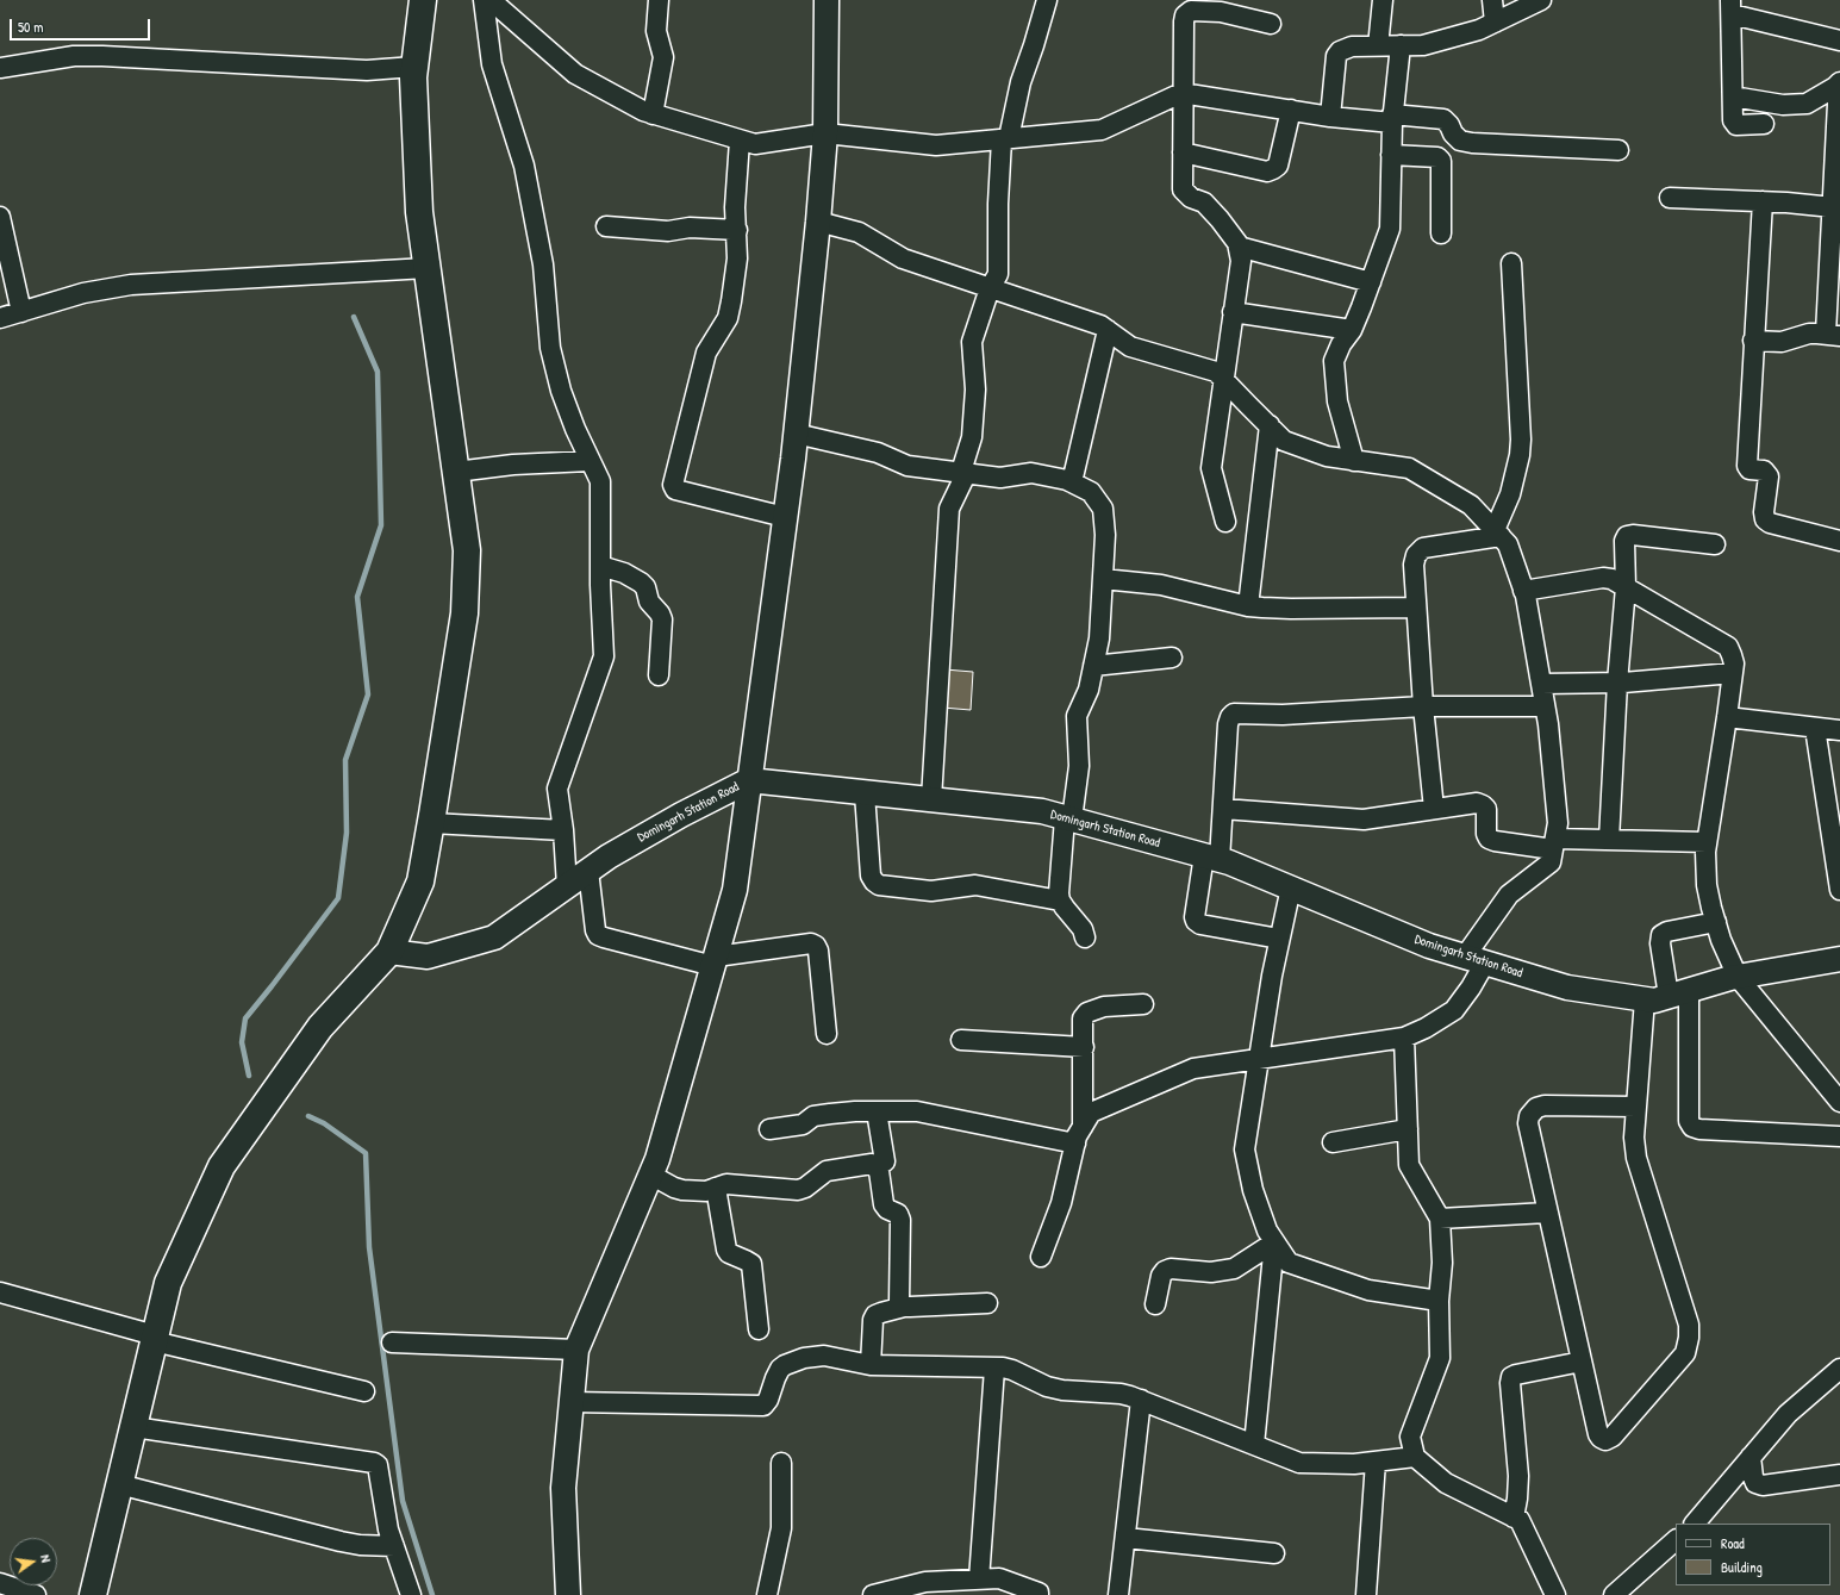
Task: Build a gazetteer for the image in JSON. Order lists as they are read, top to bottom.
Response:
{
  "streets": {
    "street": ["Domingarh Station Road"]
  },
  "legend": ["Road", "Building"],
  "scale_bar": "50 m",
  "north": "right"
}
